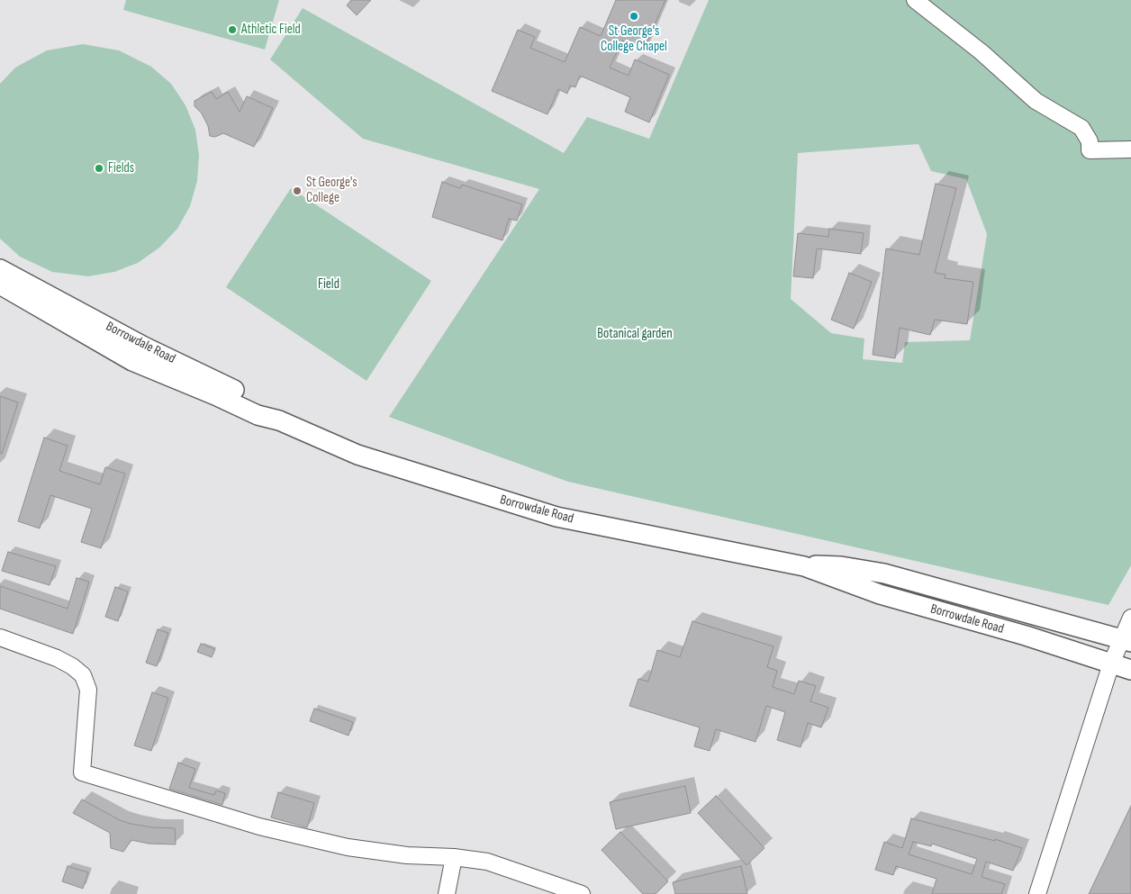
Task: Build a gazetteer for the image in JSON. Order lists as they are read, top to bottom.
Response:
{
  "streets": {
    "main road": ["Borrowdale Road"]
  },
  "parks": ["Field", "Botanical garden"],
  "places": [
    "St George's College Chapel",
    "Athletic Field",
    "Fields",
    "St George's College"
  ]
}
